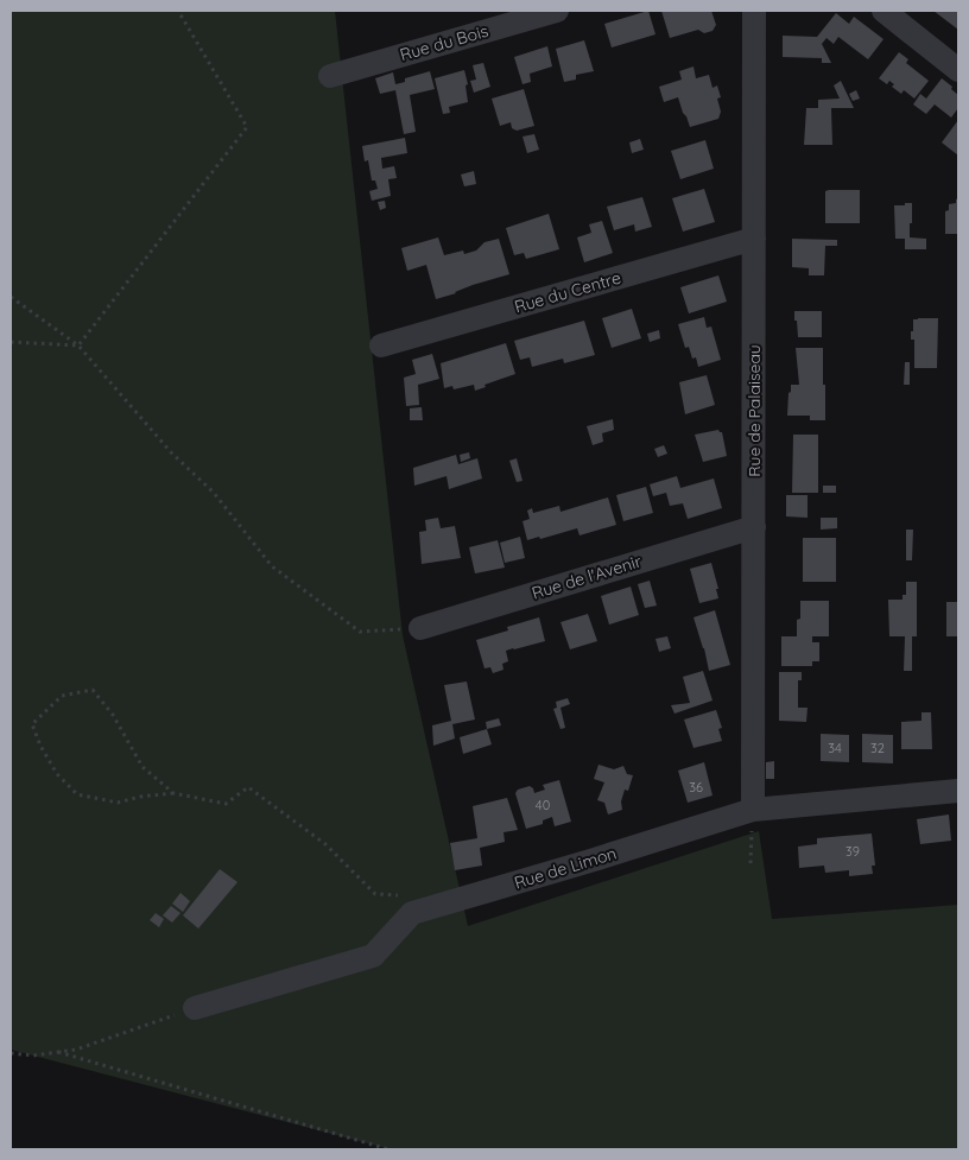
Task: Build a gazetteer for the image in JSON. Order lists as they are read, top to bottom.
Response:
{
  "streets": {
    "street": [
      "Rue du Bois",
      "Rue du Centre",
      "Rue de Palaiseau",
      "Rue de l'Avenir",
      "Rue de Limon"
    ]
  },
  "crossings": [
    ["Rue du Centre", "Rue de Palaiseau"],
    ["Rue de Palaiseau", "Rue de l'Avenir"],
    ["Rue de Palaiseau", "Rue de Limon"]
  ],
  "house_numbers": [
    "34",
    "32",
    "36",
    "40",
    "39"
  ]
}
